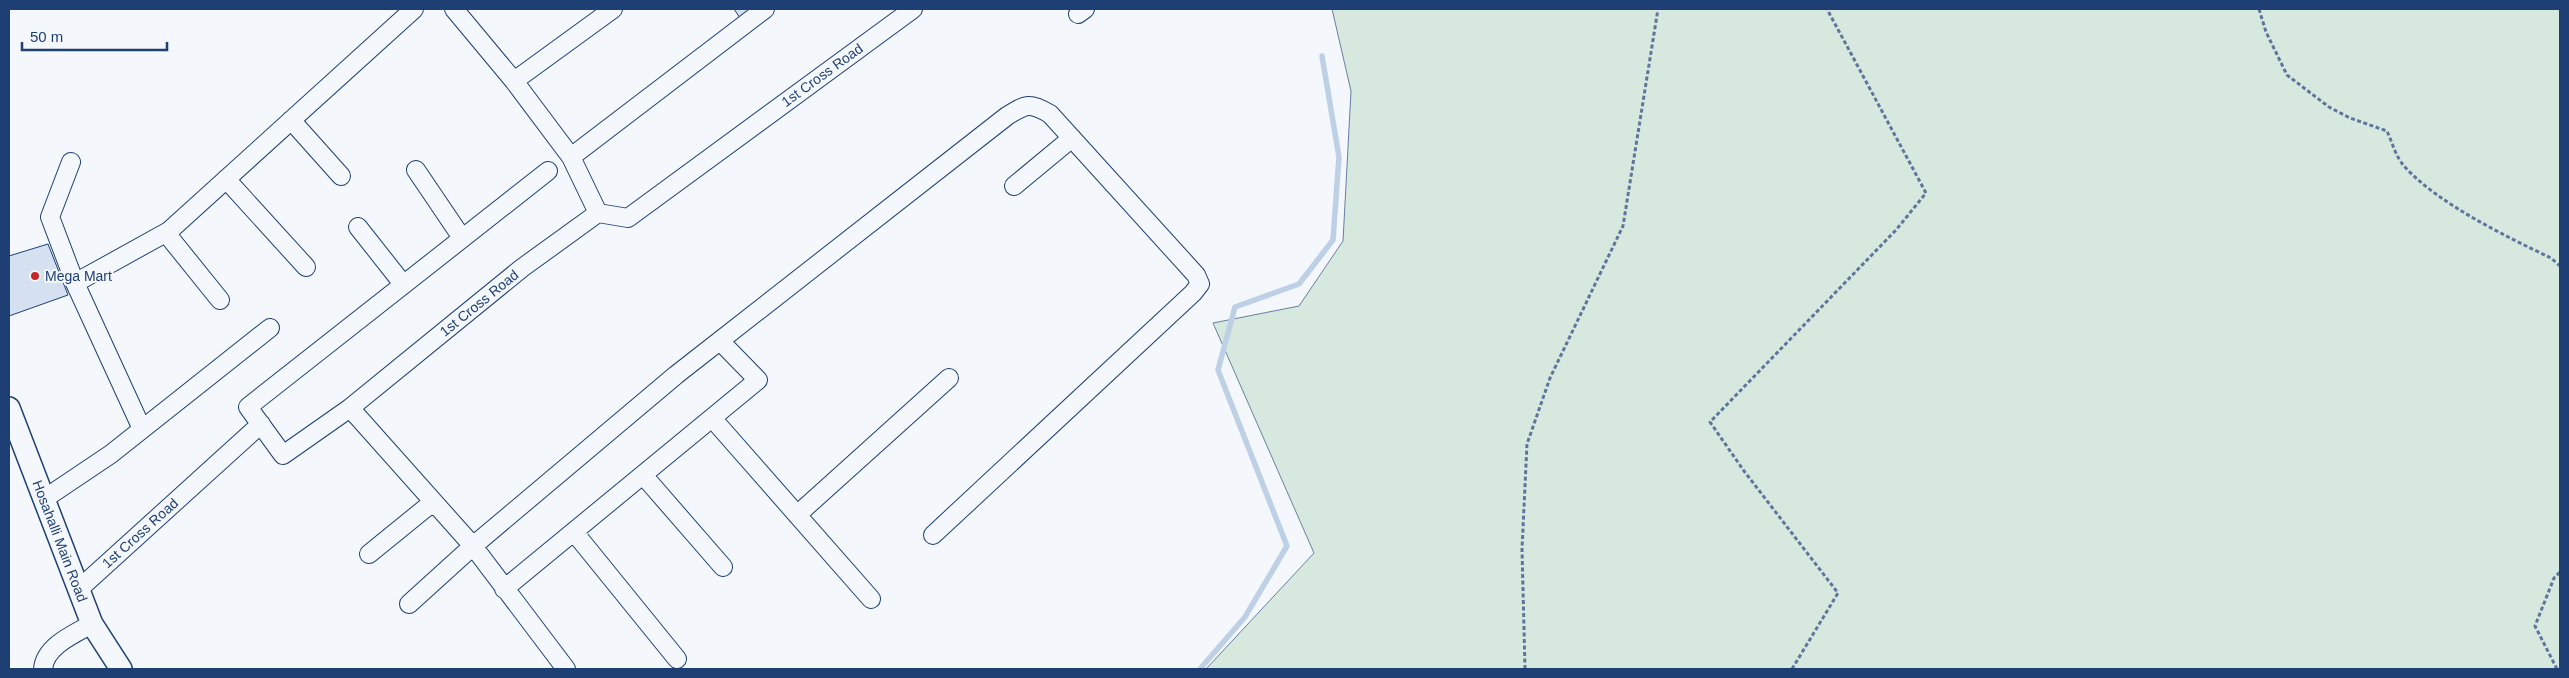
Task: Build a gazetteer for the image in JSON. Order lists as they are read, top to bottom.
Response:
{
  "streets": {
    "street": ["1st Cross Road", "Hosahalli Main Road"]
  },
  "crossings": [
    ["1st Cross Road", "Hosahalli Main Road"]
  ],
  "places": ["Mega Mart"],
  "scale_bar": "50 m"
}
